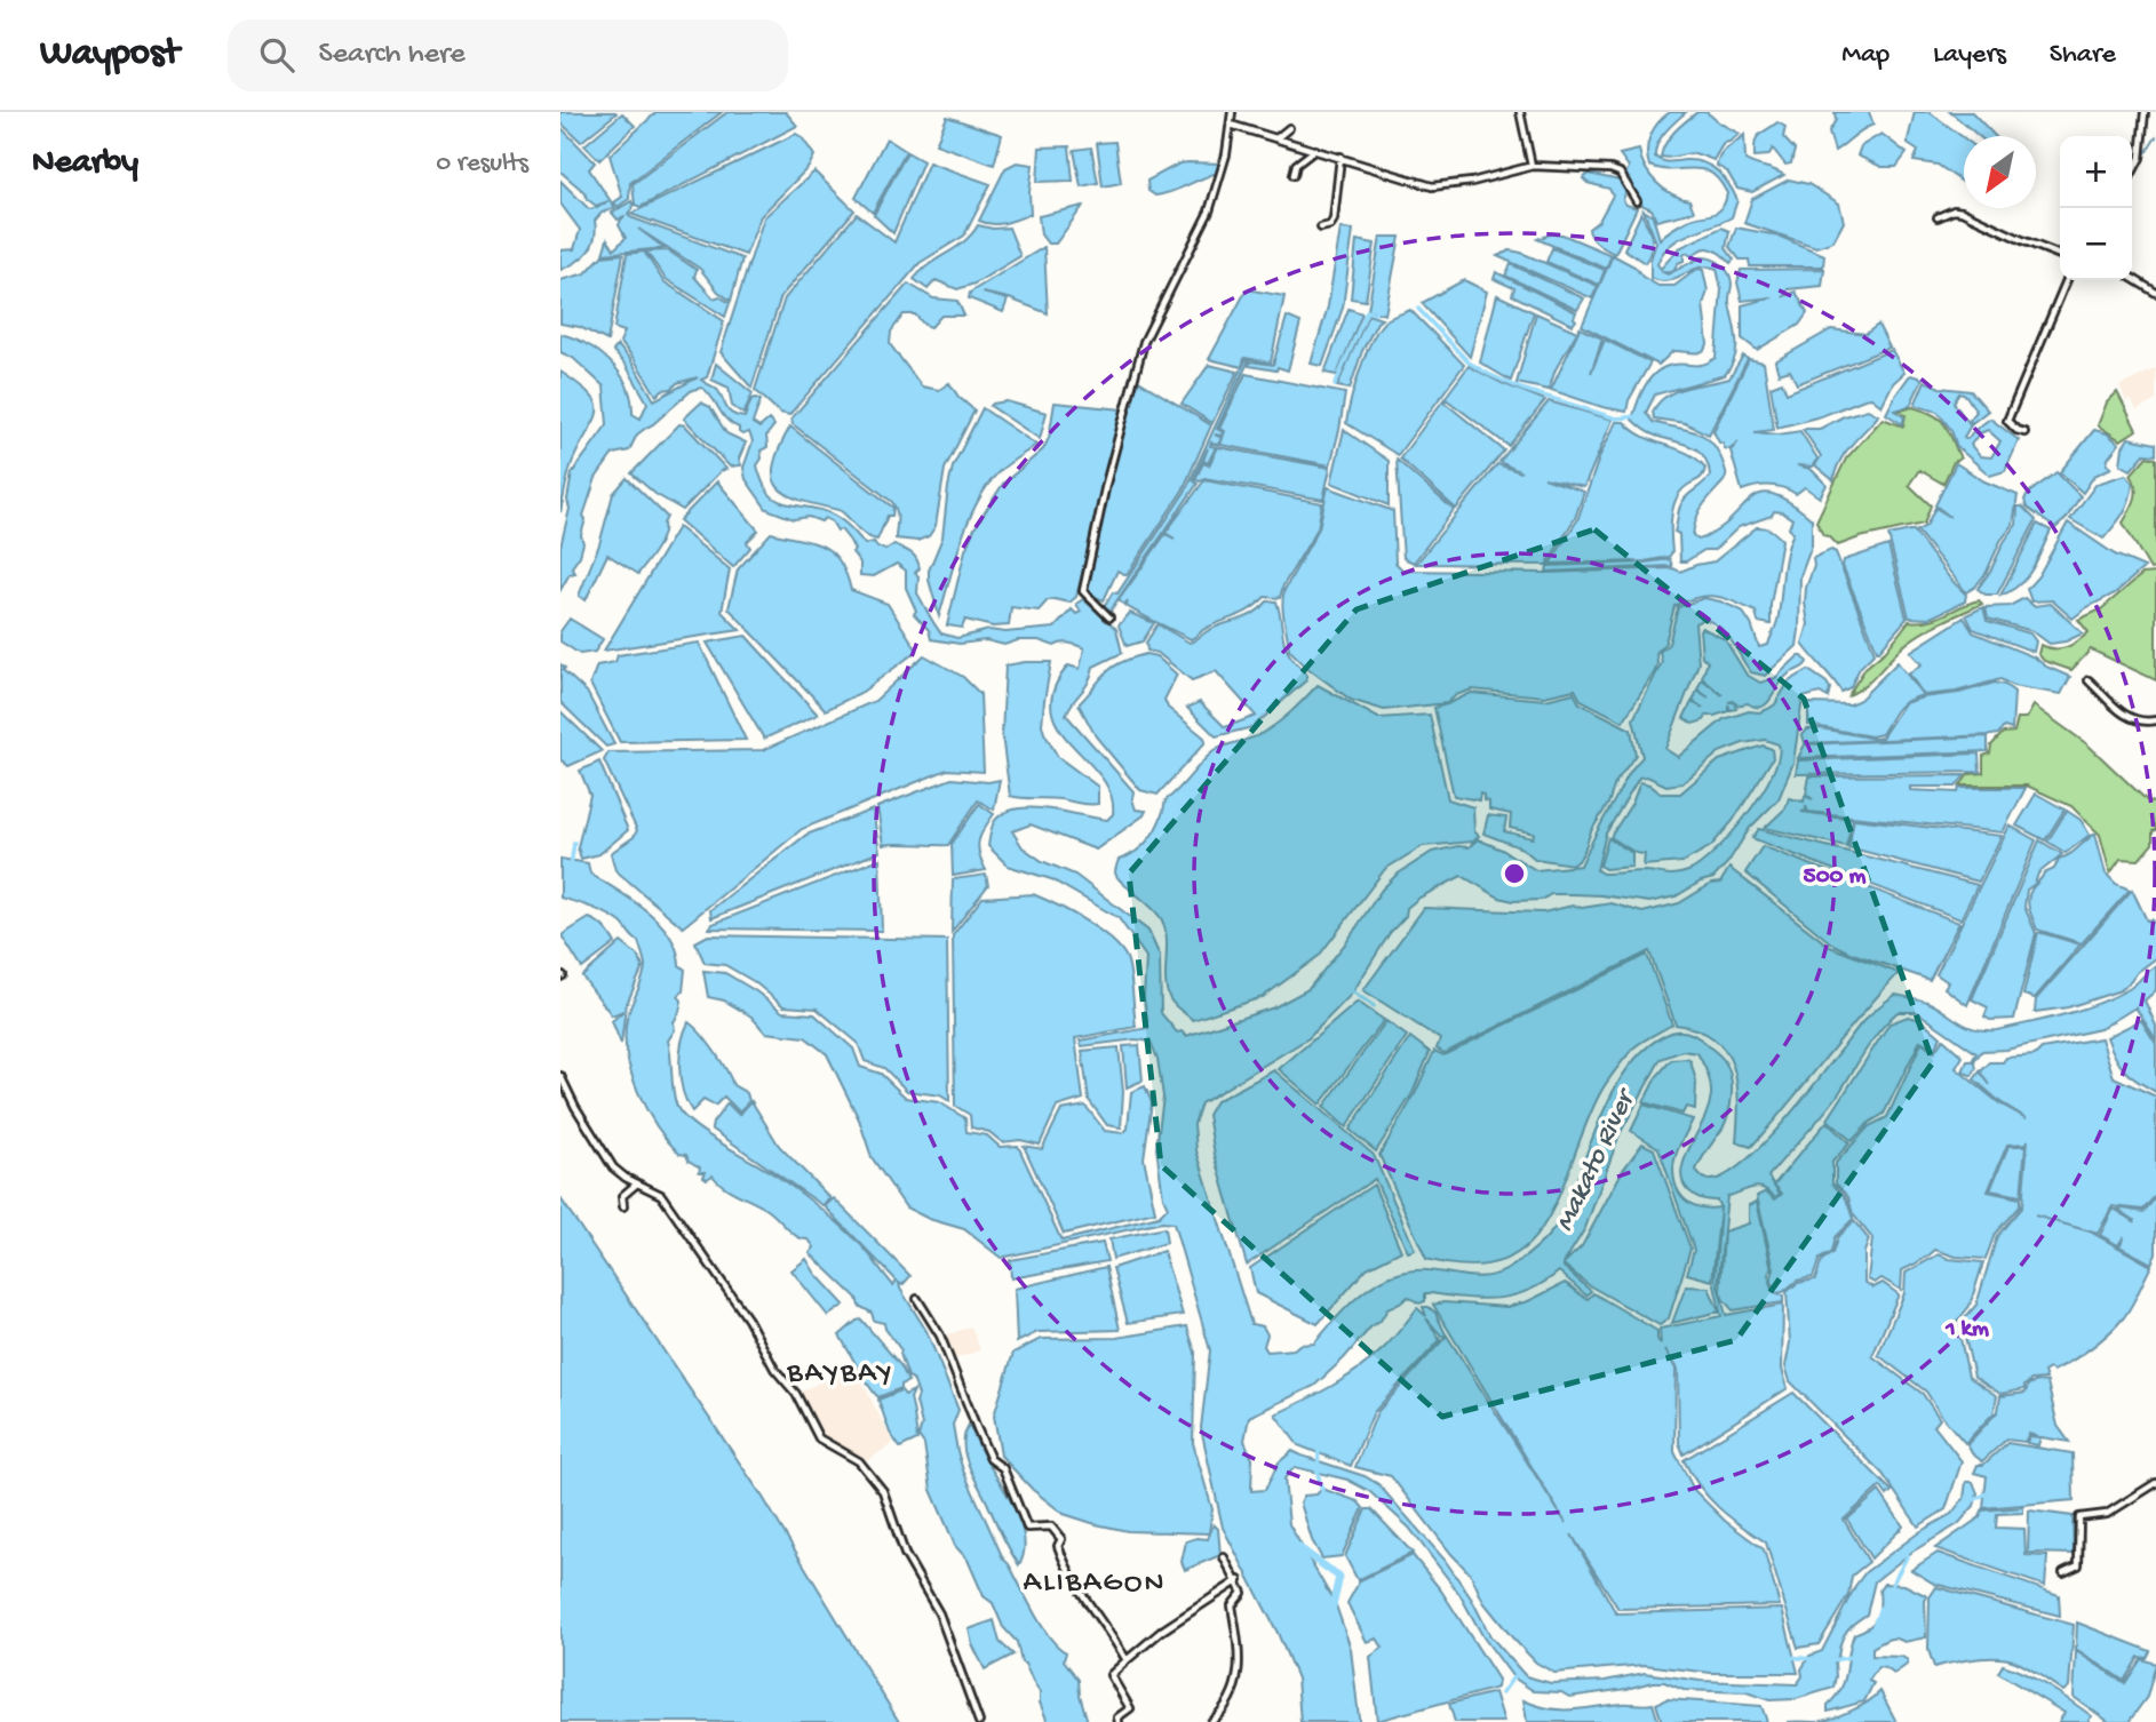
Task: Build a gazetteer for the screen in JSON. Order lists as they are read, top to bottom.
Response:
{
  "districts": ["BAYBAY", "ALIBAGON"],
  "water": ["Makato River"],
  "north": "bottom left",
  "page": {
    "header": "Waypost",
    "search": "Search here",
    "nav": ["Map", "Layers", "Share"],
    "heading": ["Nearby", "0 results"],
    "map_buttons": ["+", "−"]
  },
  "rings": ["500 m", "1 km"]
}
